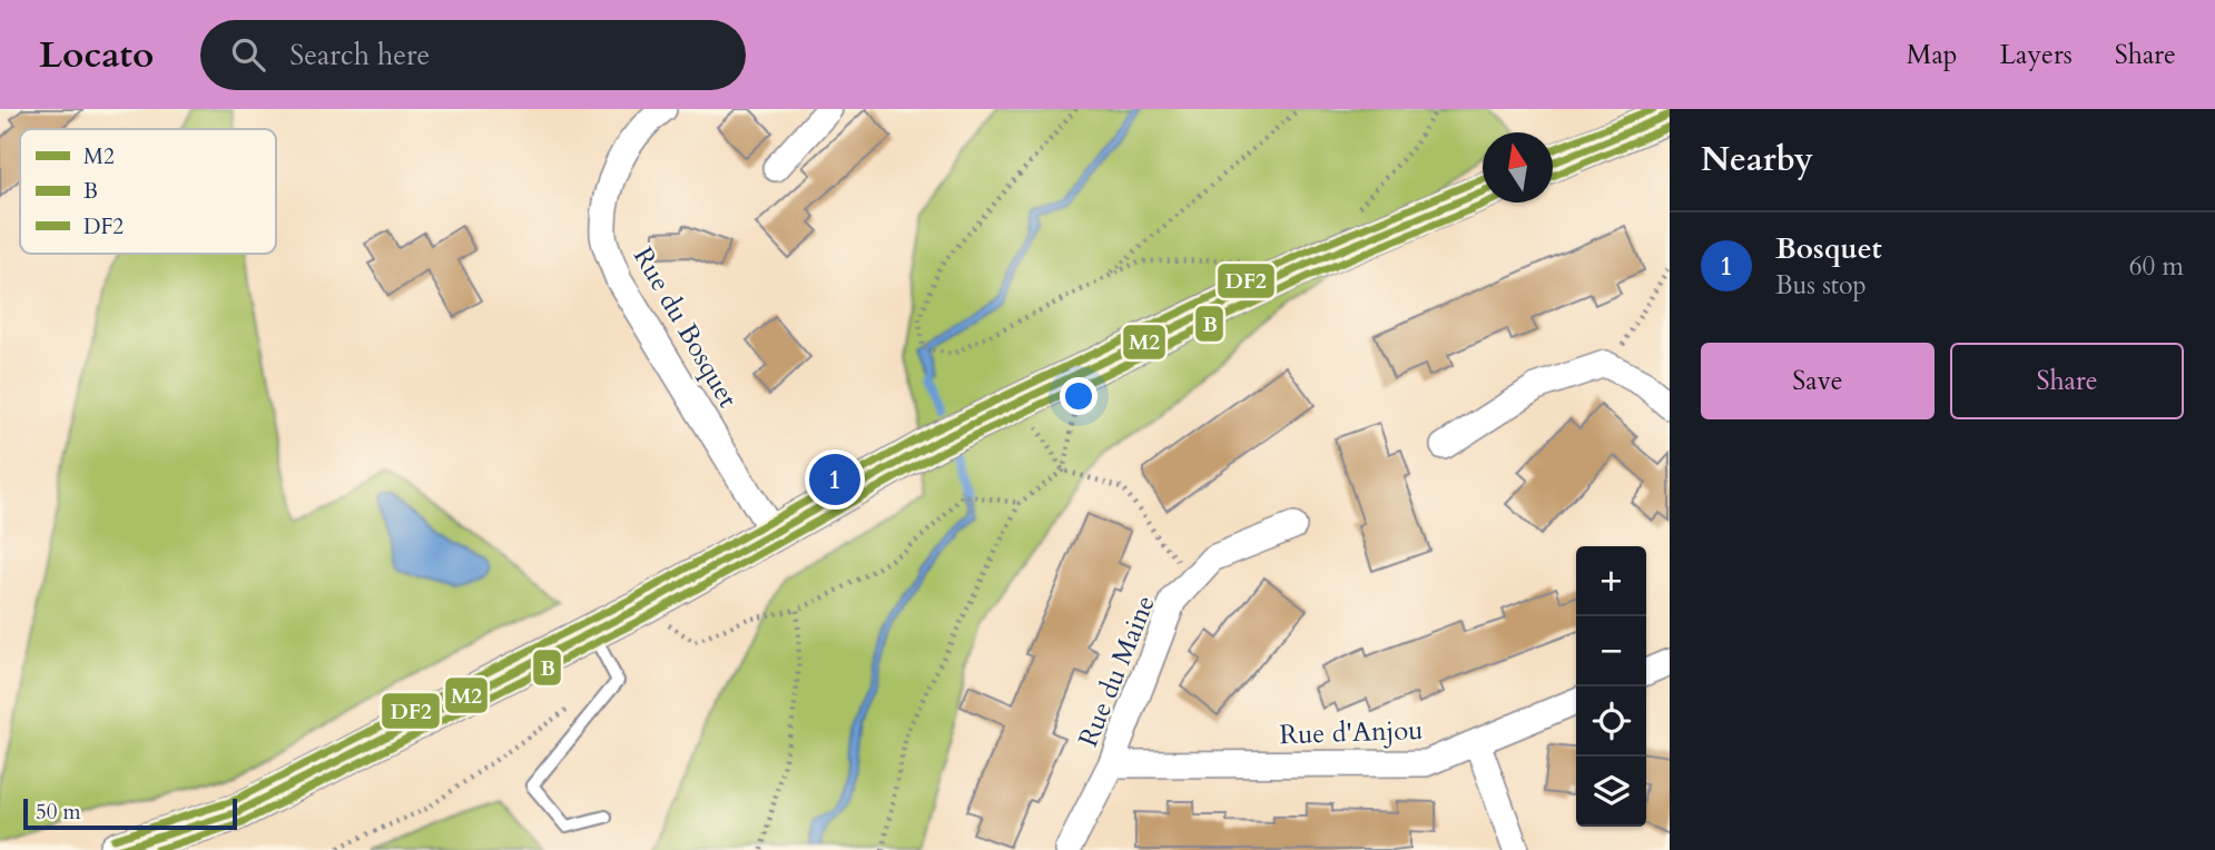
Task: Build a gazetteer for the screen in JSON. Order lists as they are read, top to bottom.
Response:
{
  "streets": {
    "street": ["Rue du Bosquet", "Rue du Maine", "Rue d'Anjou"]
  },
  "crossings": [
    ["Rue du Maine", "Rue d'Anjou"]
  ],
  "lines": ["transit line DF2", "transit line M2", "transit line B"],
  "legend": ["M2", "B", "DF2"],
  "scale_bar": "50 m",
  "north": "top",
  "page": {
    "header": "Locato",
    "search": "Search here",
    "nav": ["Map", "Layers", "Share"],
    "heading": "Nearby",
    "list": [
      {
        "mark": "1",
        "name": "Bosquet",
        "note": "Bus stop",
        "value": "60 m"
      }
    ],
    "buttons": ["Save", "Share"],
    "pins": "1",
    "map_buttons": ["+", "−"],
    "scale": "50 m"
  }
}
